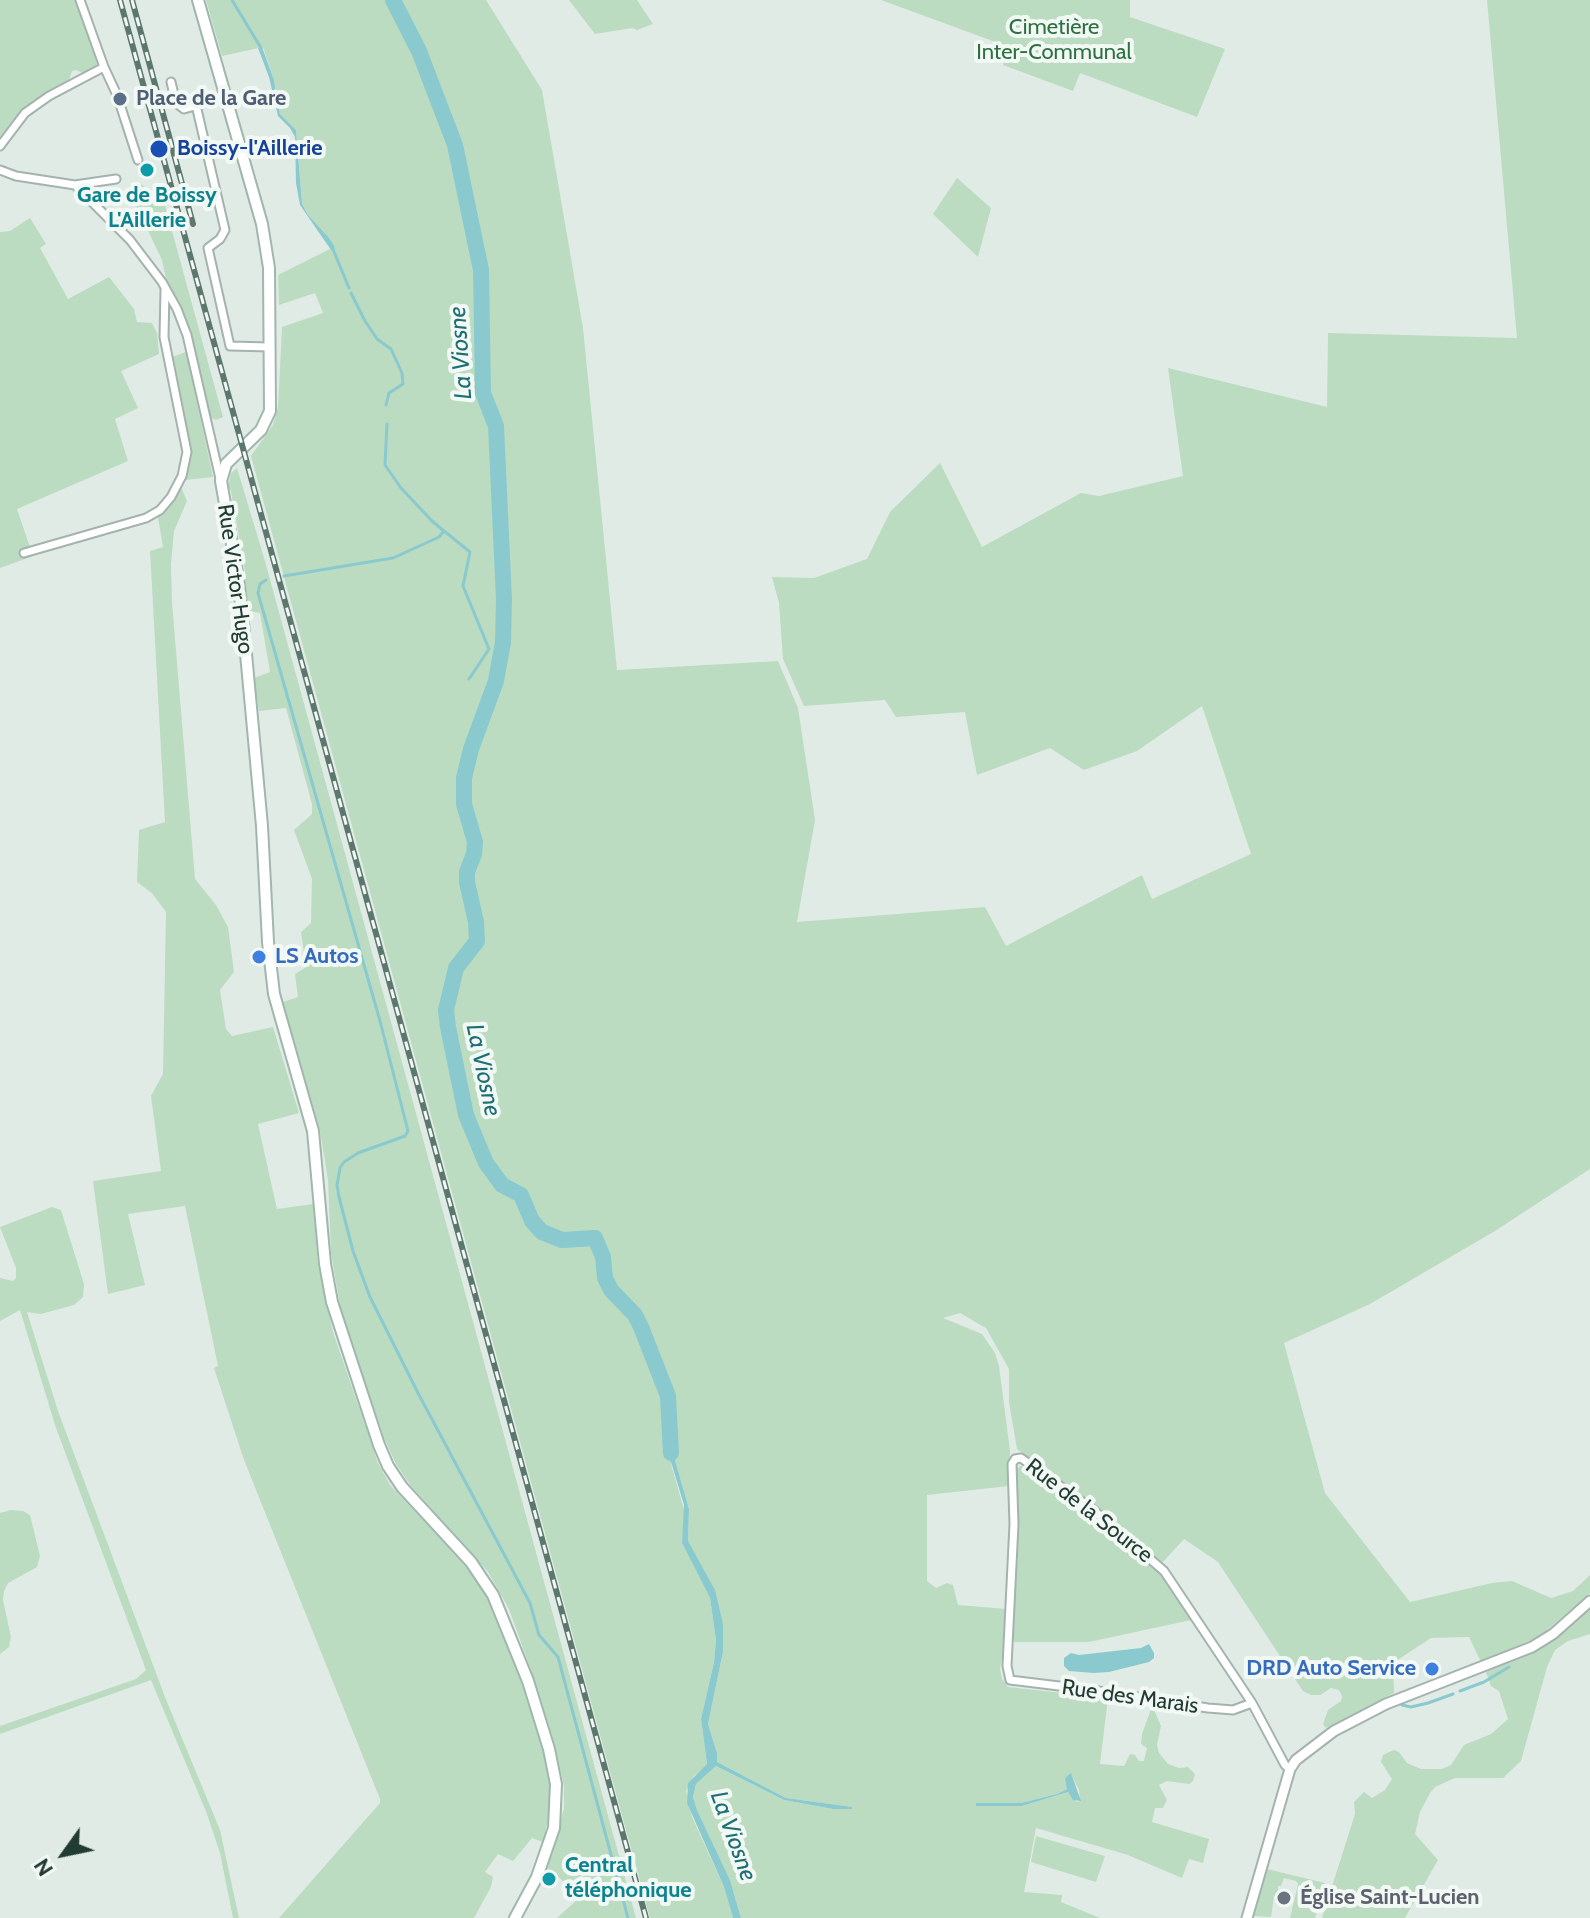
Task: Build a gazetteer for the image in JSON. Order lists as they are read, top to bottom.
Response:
{
  "streets": {
    "main road": ["Rue Victor Hugo"],
    "street": ["Rue de la Source", "Rue des Marais"]
  },
  "crossings": [
    ["Rue de la Source", "Rue des Marais"]
  ],
  "water": ["La Viosne"],
  "parks": ["Cimetière Inter-Communal"],
  "places": [
    "Place de la Gare",
    "Boissy-l'Aillerie",
    "Gare de Boissy L'Aillerie",
    "LS Autos",
    "DRD Auto Service",
    "Central téléphonique",
    "Église Saint-Lucien"
  ],
  "north": "bottom left"
}
